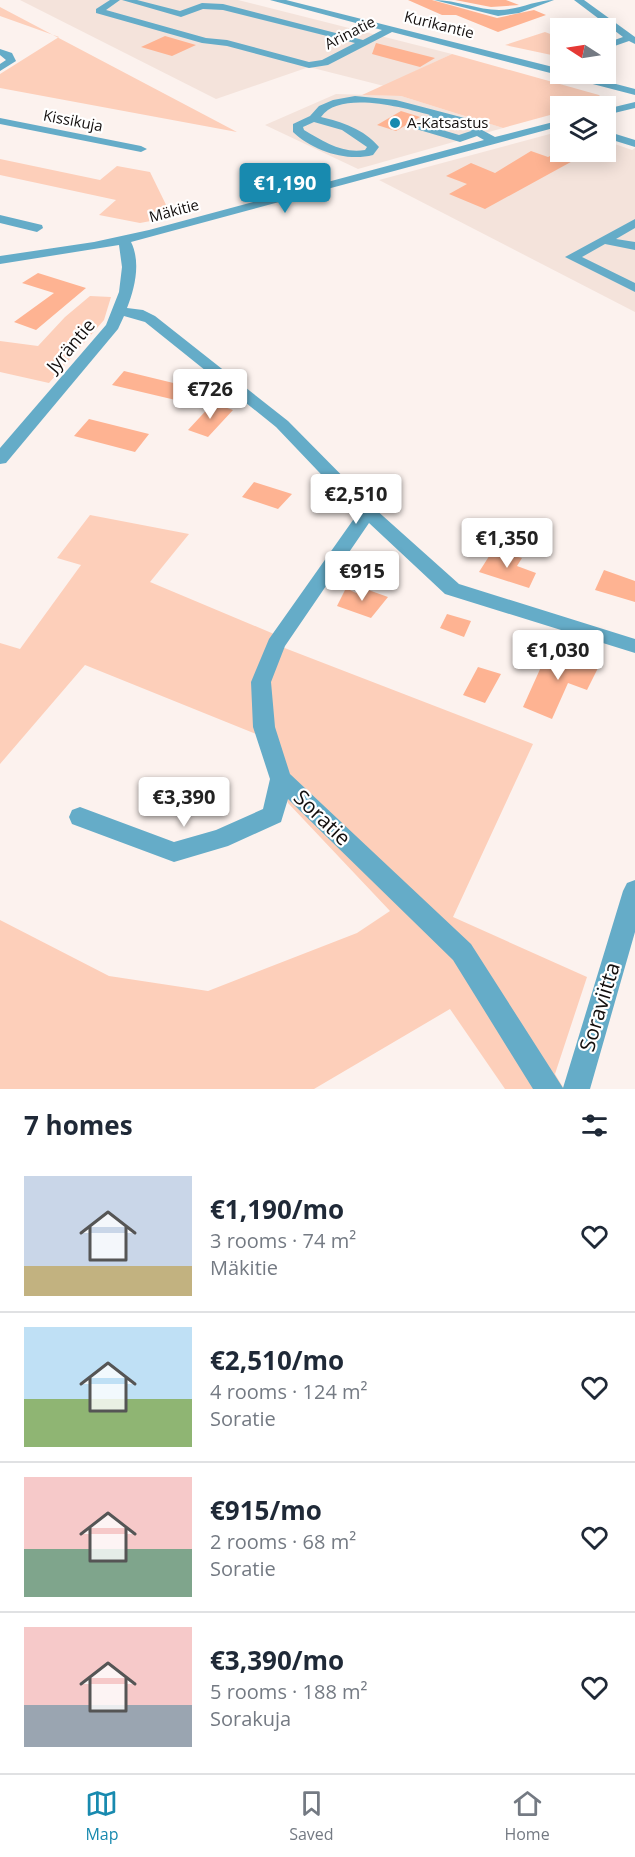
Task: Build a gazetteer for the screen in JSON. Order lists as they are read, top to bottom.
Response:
{
  "streets": {
    "street": [
      "Kurikantie",
      "Arinatie",
      "Kissikuja",
      "Mäkitie",
      "Jyräntie",
      "Soratie",
      "Soraviitta"
    ]
  },
  "crossings": [
    ["Kurikantie", "Arinatie"],
    ["Mäkitie", "Jyräntie"]
  ],
  "places": ["A-Katsastus"],
  "north": "left",
  "page": {
    "price": [
      "€1,190",
      "€726",
      "€2,510",
      "€1,350",
      "€915",
      "€1,030",
      "€3,390"
    ],
    "heading": "7 homes",
    "list": [
      {
        "name": "€1,190/mo",
        "note": "3 rooms · 74 m² · Mäkitie"
      },
      {
        "name": "€2,510/mo",
        "note": "4 rooms · 124 m² · Soratie"
      },
      {
        "name": "€915/mo",
        "note": "2 rooms · 68 m² · Soratie"
      },
      {
        "name": "€3,390/mo",
        "note": "5 rooms · 188 m² · Sorakuja"
      }
    ],
    "tabs": ["Map", "Saved", "Home"]
  }
}
